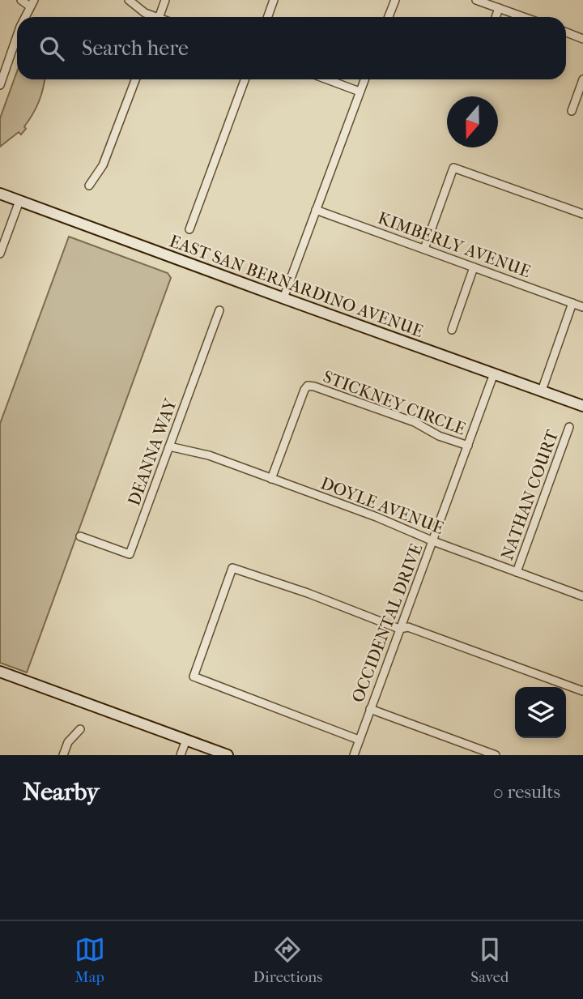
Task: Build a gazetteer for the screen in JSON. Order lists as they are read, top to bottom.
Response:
{
  "streets": {
    "street": [
      "KIMBERLY AVENUE",
      "EAST SAN BERNARDINO AVENUE",
      "STICKNEY CIRCLE",
      "DEANNA WAY",
      "NATHAN COURT",
      "DOYLE AVENUE",
      "OCCIDENTAL DRIVE"
    ]
  },
  "crossings": [
    ["EAST SAN BERNARDINO AVENUE", "OCCIDENTAL DRIVE"],
    ["STICKNEY CIRCLE", "DOYLE AVENUE"],
    ["STICKNEY CIRCLE", "OCCIDENTAL DRIVE"],
    ["DEANNA WAY", "DOYLE AVENUE"],
    ["NATHAN COURT", "DOYLE AVENUE"],
    ["DOYLE AVENUE", "OCCIDENTAL DRIVE"]
  ],
  "north": "bottom",
  "page": {
    "search": "Search here",
    "heading": ["Nearby", "0 results"],
    "nav": ["Map", "Directions", "Saved"]
  }
}
